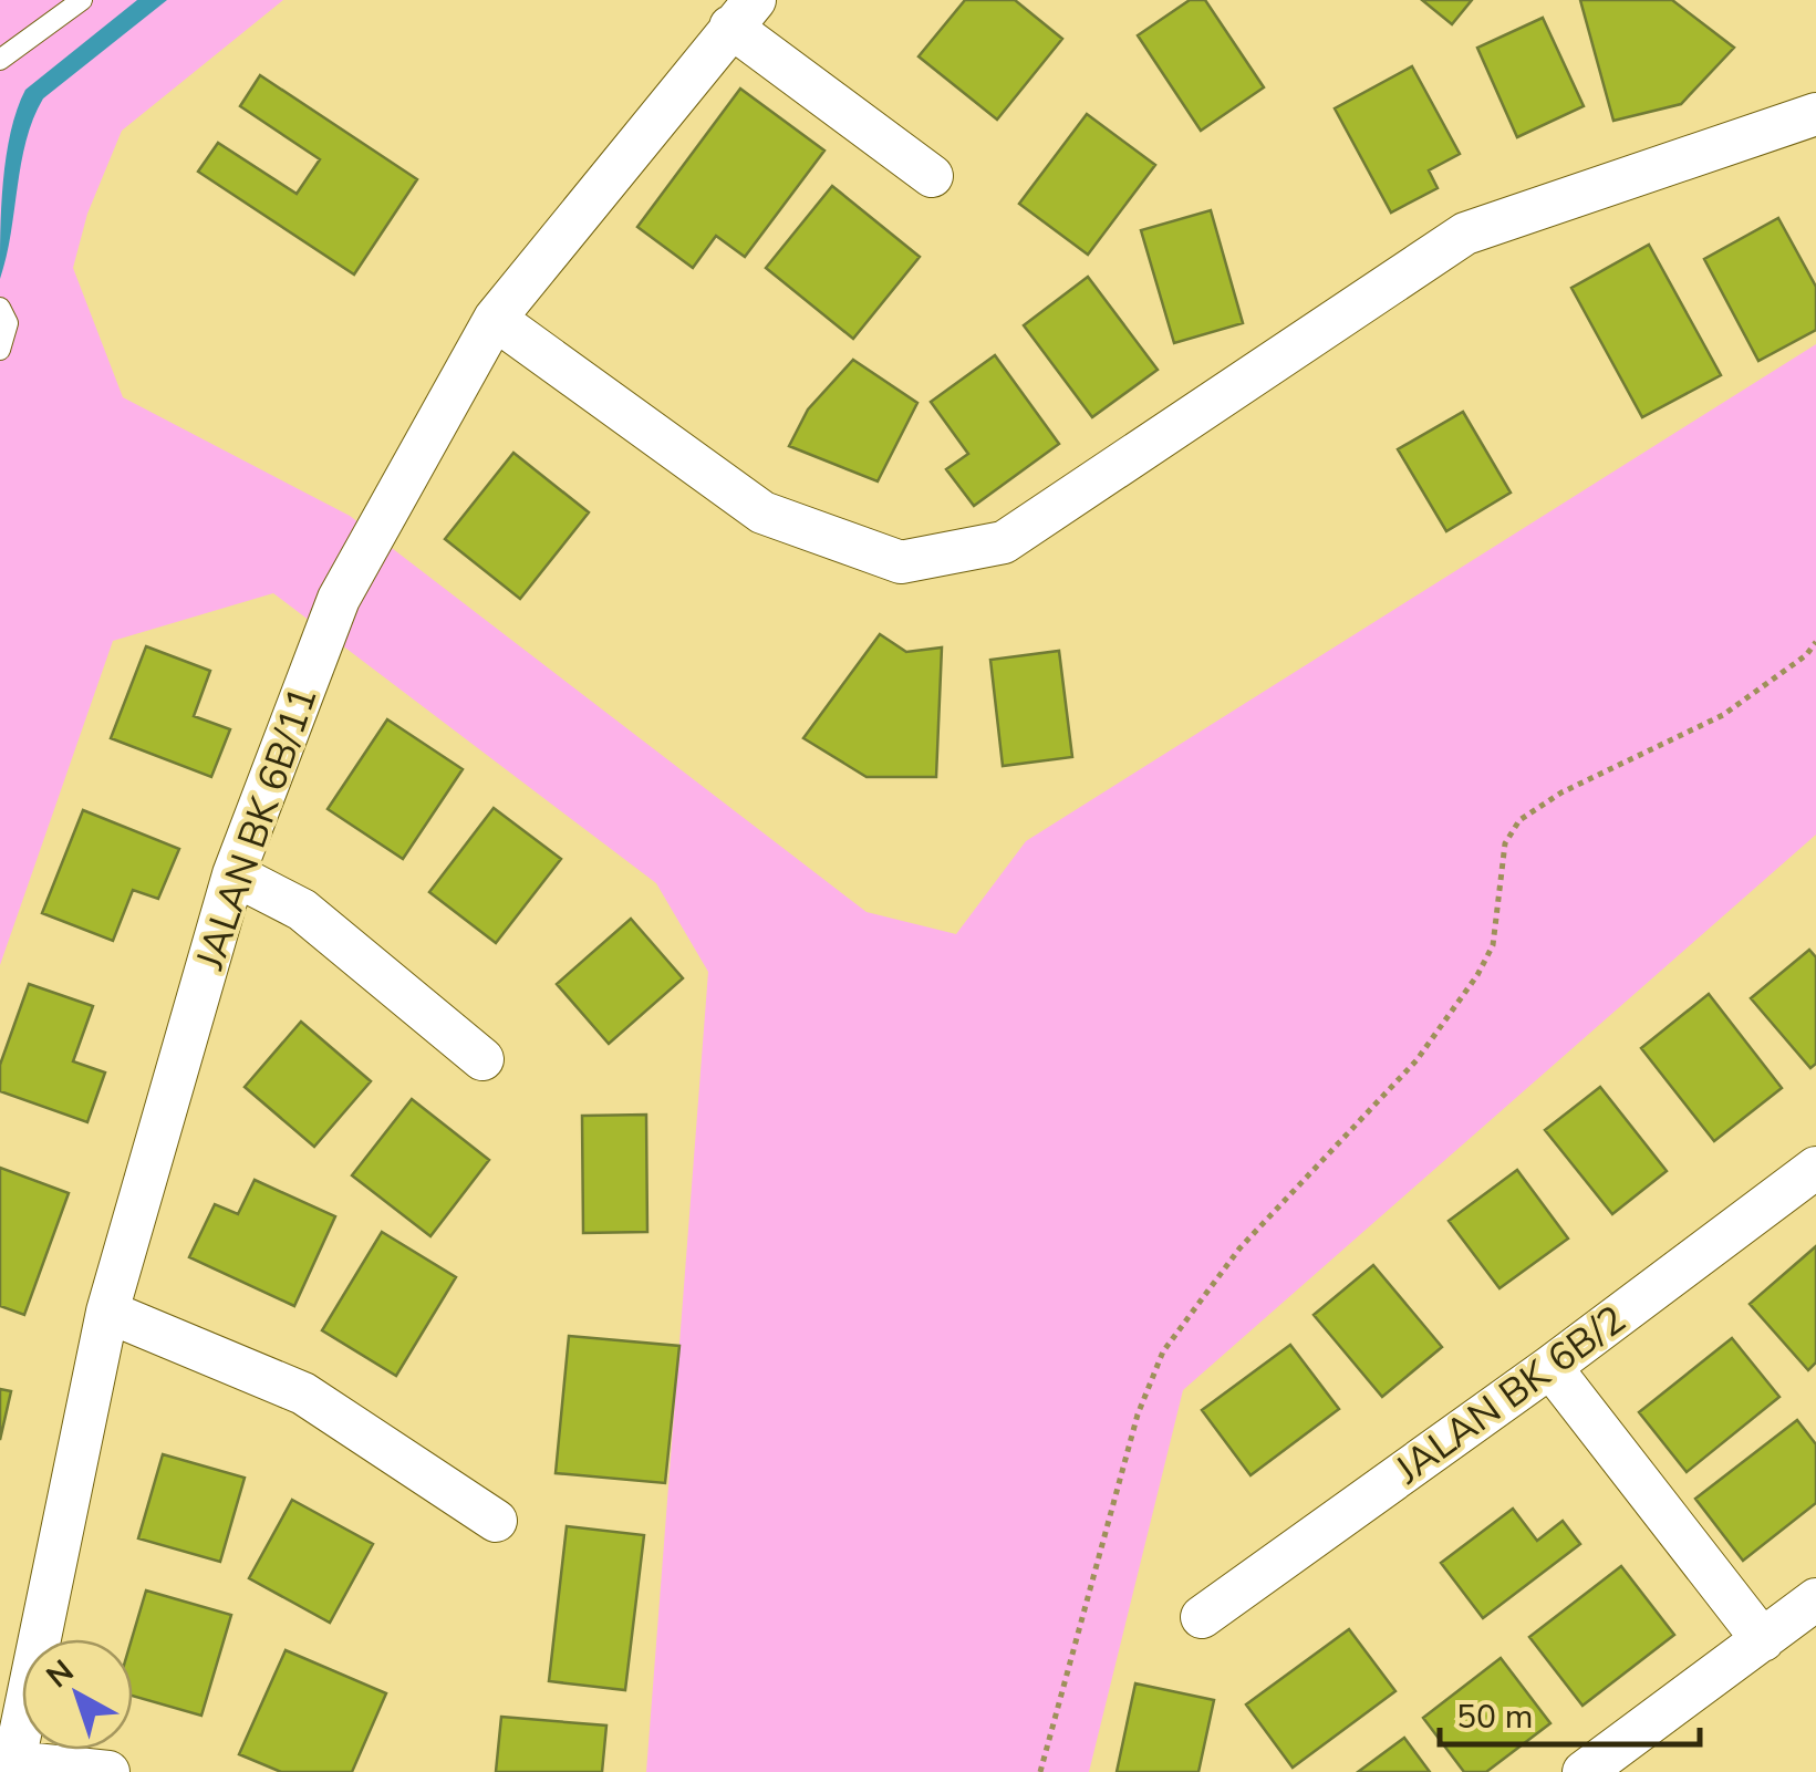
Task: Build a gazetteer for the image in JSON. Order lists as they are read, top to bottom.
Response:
{
  "streets": {
    "street": ["JALAN BK 6B/11", "JALAN BK 6B/2"]
  },
  "scale_bar": "50 m",
  "north": "top left"
}
